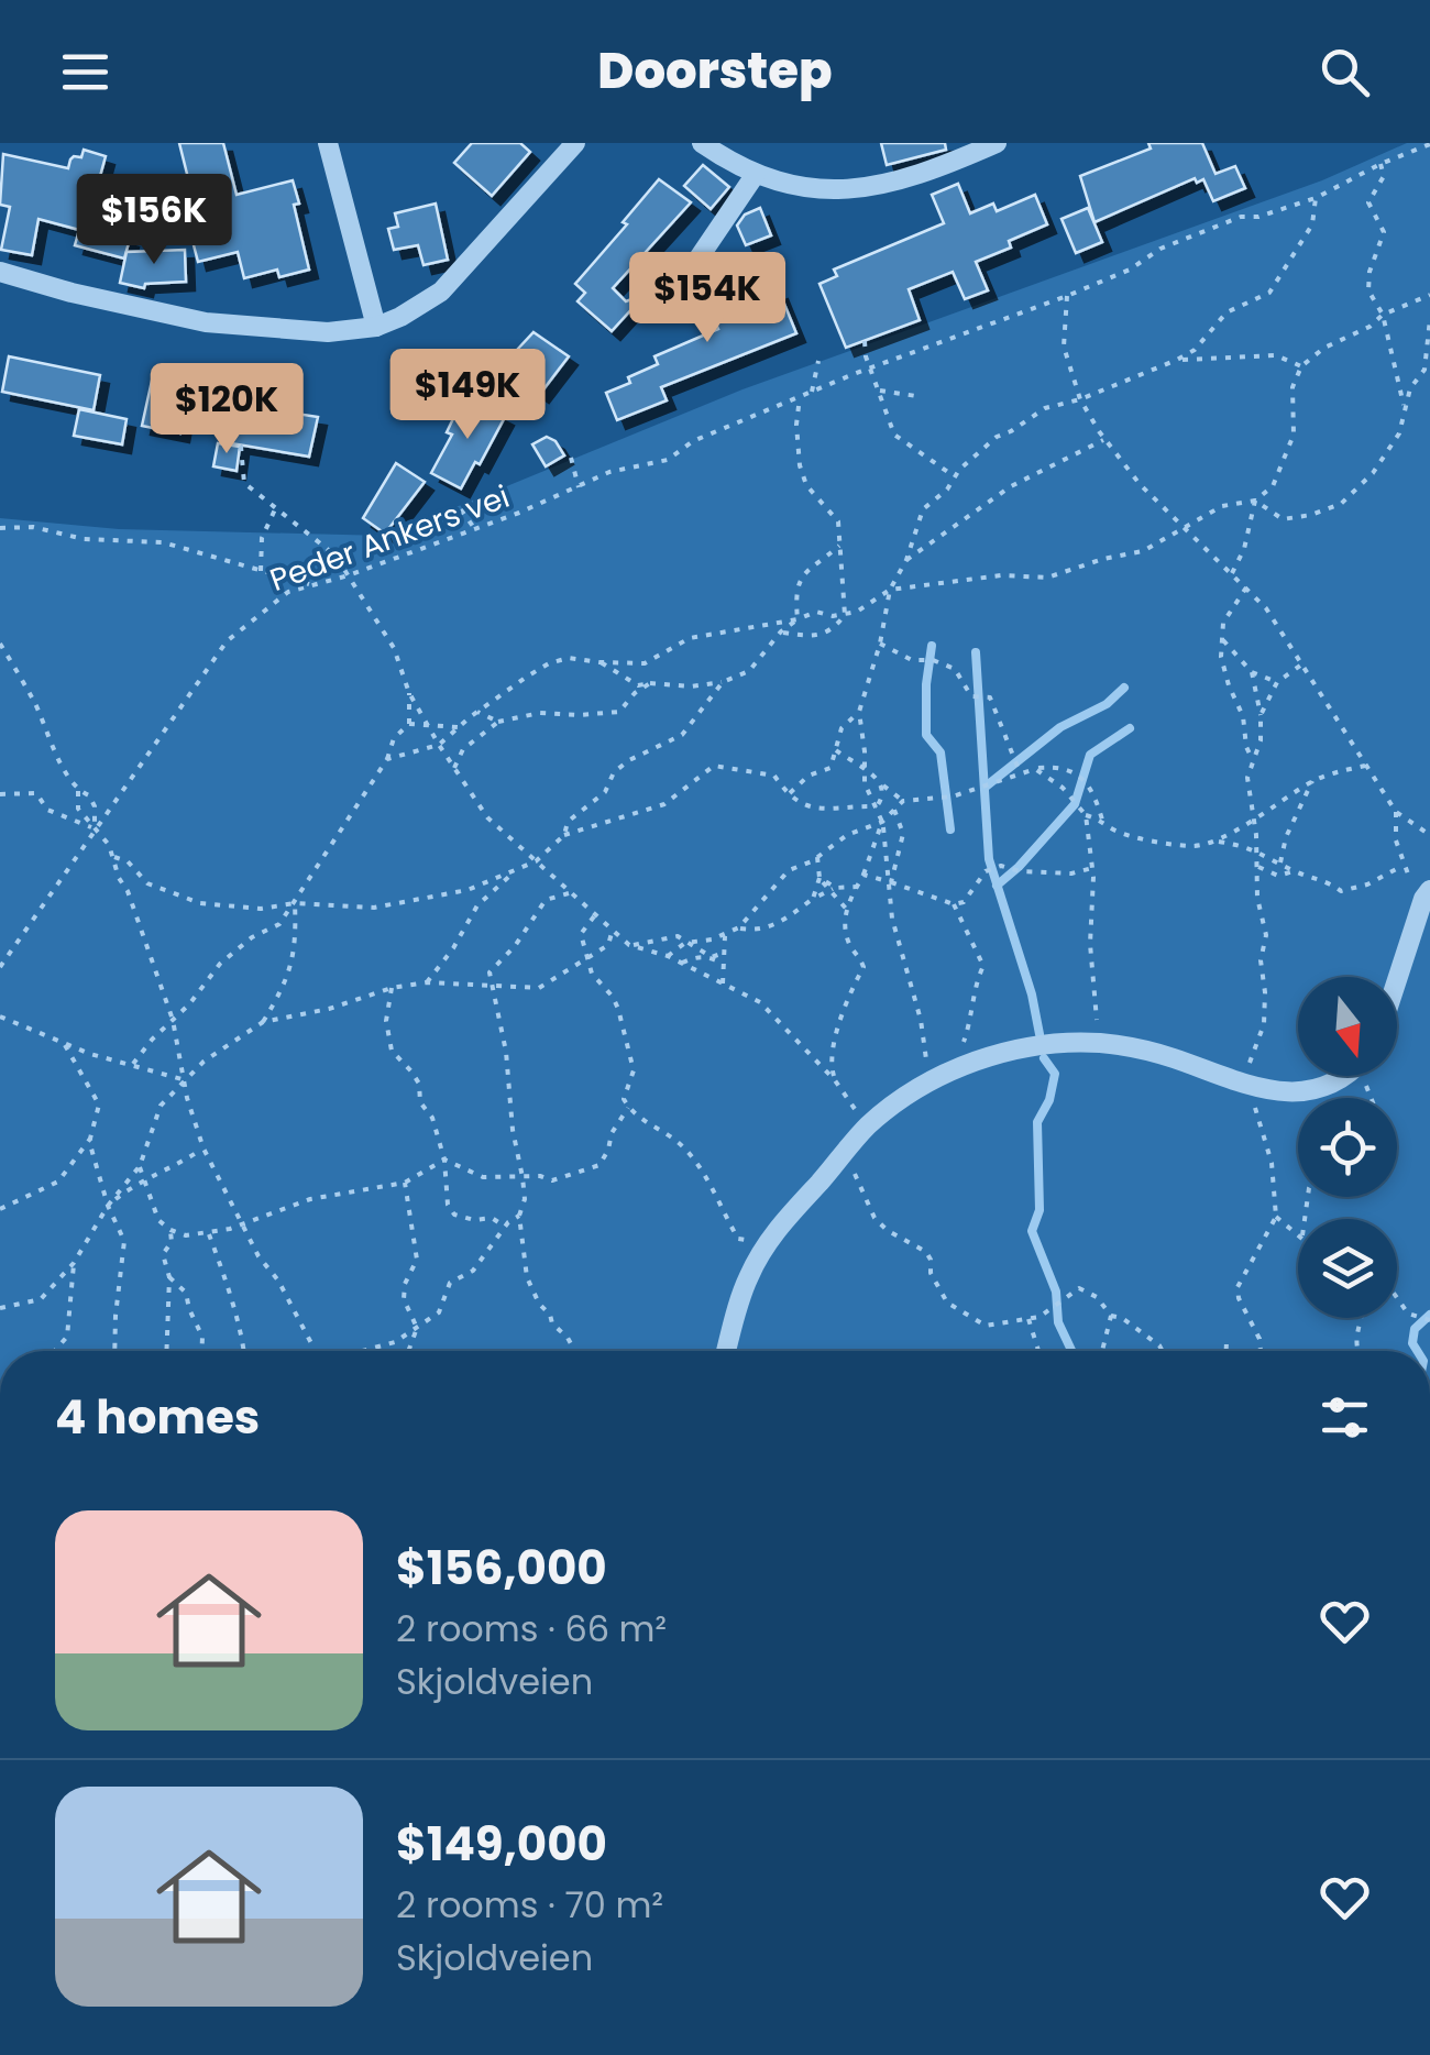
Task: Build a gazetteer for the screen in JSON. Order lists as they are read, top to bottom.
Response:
{
  "streets": {
    "path": ["Peder Ankers vei"]
  },
  "north": "bottom",
  "page": {
    "header": "Doorstep",
    "price": [
      "$156K",
      "$154K",
      "$149K",
      "$120K"
    ],
    "heading": "4 homes",
    "list": [
      {
        "name": "$156,000",
        "note": "2 rooms · 66 m² · Skjoldveien"
      },
      {
        "name": "$149,000",
        "note": "2 rooms · 70 m² · Skjoldveien"
      }
    ]
  }
}
